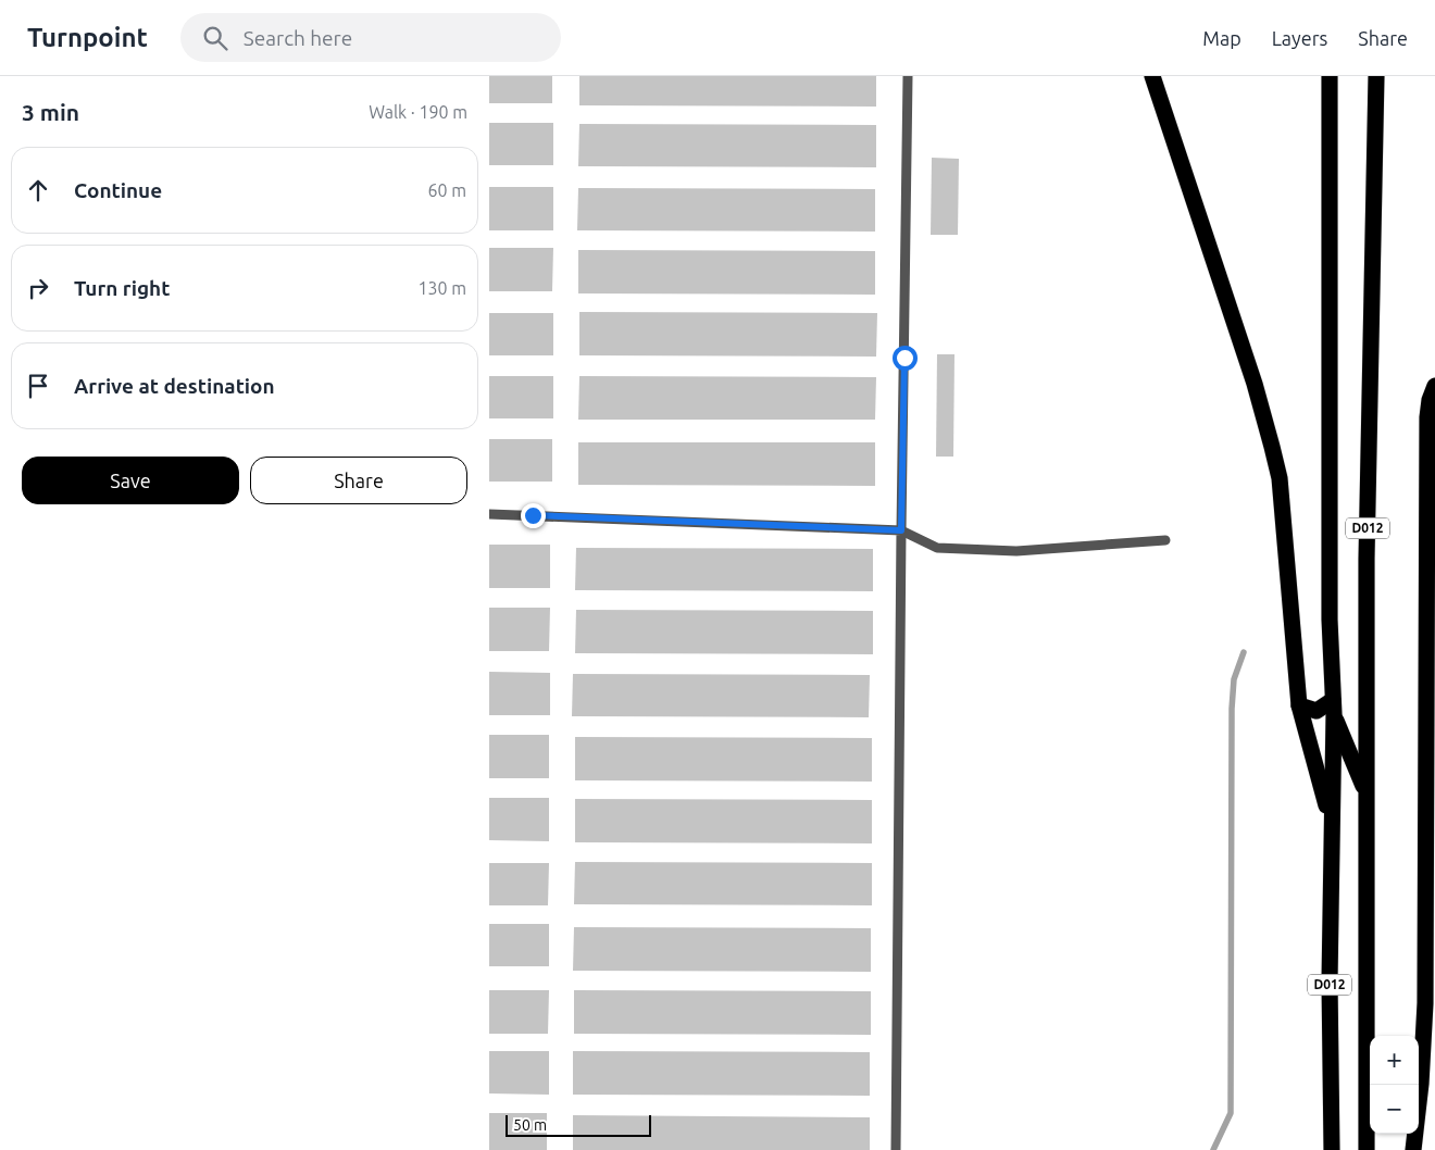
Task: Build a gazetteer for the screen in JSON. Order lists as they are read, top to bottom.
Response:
{
  "streets": {
    "highway": ["D012"]
  },
  "scale_bar": "50 m",
  "page": {
    "header": "Turnpoint",
    "search": "Search here",
    "nav": ["Map", "Layers", "Share"],
    "heading": ["3 min", "Walk · 190 m"],
    "list": [
      ["Continue", "60 m"],
      ["Turn right", "130 m"],
      "Arrive at destination"
    ],
    "buttons": ["Save", "Share"],
    "map_buttons": ["+", "−"],
    "scale": "50 m"
  }
}
